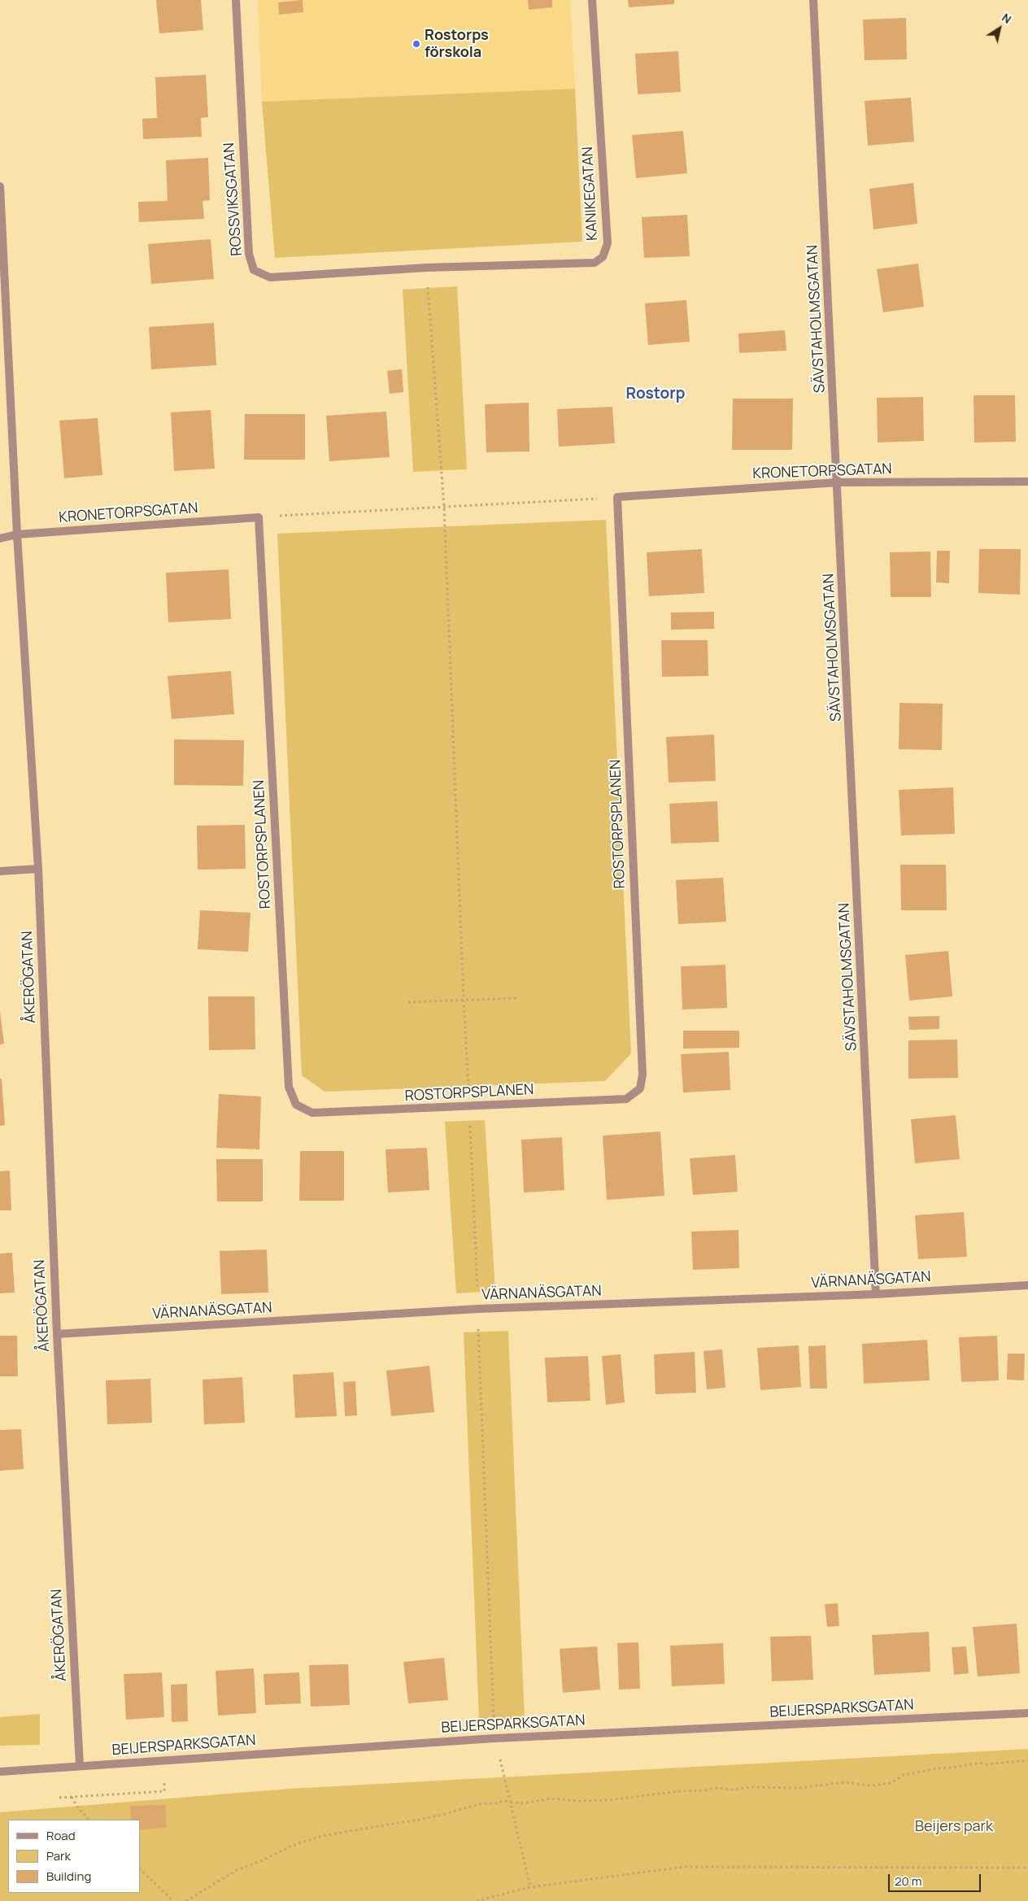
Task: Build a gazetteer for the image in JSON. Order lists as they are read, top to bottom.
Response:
{
  "streets": {
    "street": [
      "KANIKEGATAN",
      "ROSSVIKSGATAN",
      "SÄVSTAHOLMSGATAN",
      "KRONETORPSGATAN",
      "ROSTORPSPLANEN",
      "ÅKERÖGATAN",
      "VÄRNANÄSGATAN",
      "BEIJERSPARKSGATAN"
    ]
  },
  "crossings": [
    ["KANIKEGATAN", "ROSSVIKSGATAN"],
    ["SÄVSTAHOLMSGATAN", "KRONETORPSGATAN"],
    ["SÄVSTAHOLMSGATAN", "VÄRNANÄSGATAN"],
    ["KRONETORPSGATAN", "ROSTORPSPLANEN"],
    ["KRONETORPSGATAN", "ÅKERÖGATAN"],
    ["ÅKERÖGATAN", "VÄRNANÄSGATAN"],
    ["ÅKERÖGATAN", "BEIJERSPARKSGATAN"]
  ],
  "districts": ["Rostorp"],
  "parks": ["Beijers park"],
  "places": ["Rostorps förskola"],
  "legend": ["Road", "Park", "Building"],
  "scale_bar": "20 m",
  "north": "top right"
}
